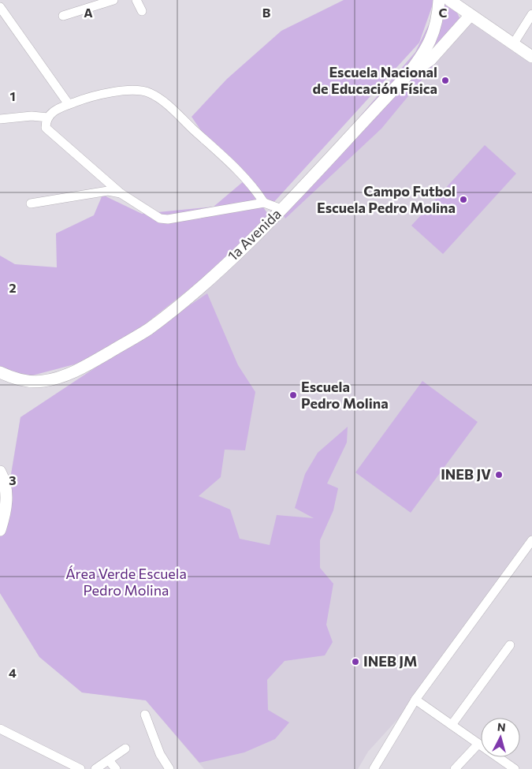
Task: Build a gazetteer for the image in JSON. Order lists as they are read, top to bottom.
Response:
{
  "streets": {
    "main road": ["1a Avenida"]
  },
  "parks": ["Área Verde Escuela Pedro Molina"],
  "places": [
    "Escuela Nacional de Educación Física",
    "Campo Futbol Escuela Pedro Molina",
    "Escuela Pedro Molina",
    "INEB JV",
    "INEB JM"
  ],
  "north": "top",
  "grid": {
    "columns": ["A", "B", "C"],
    "rows": [
      "1",
      "2",
      "3",
      "4"
    ]
  }
}
